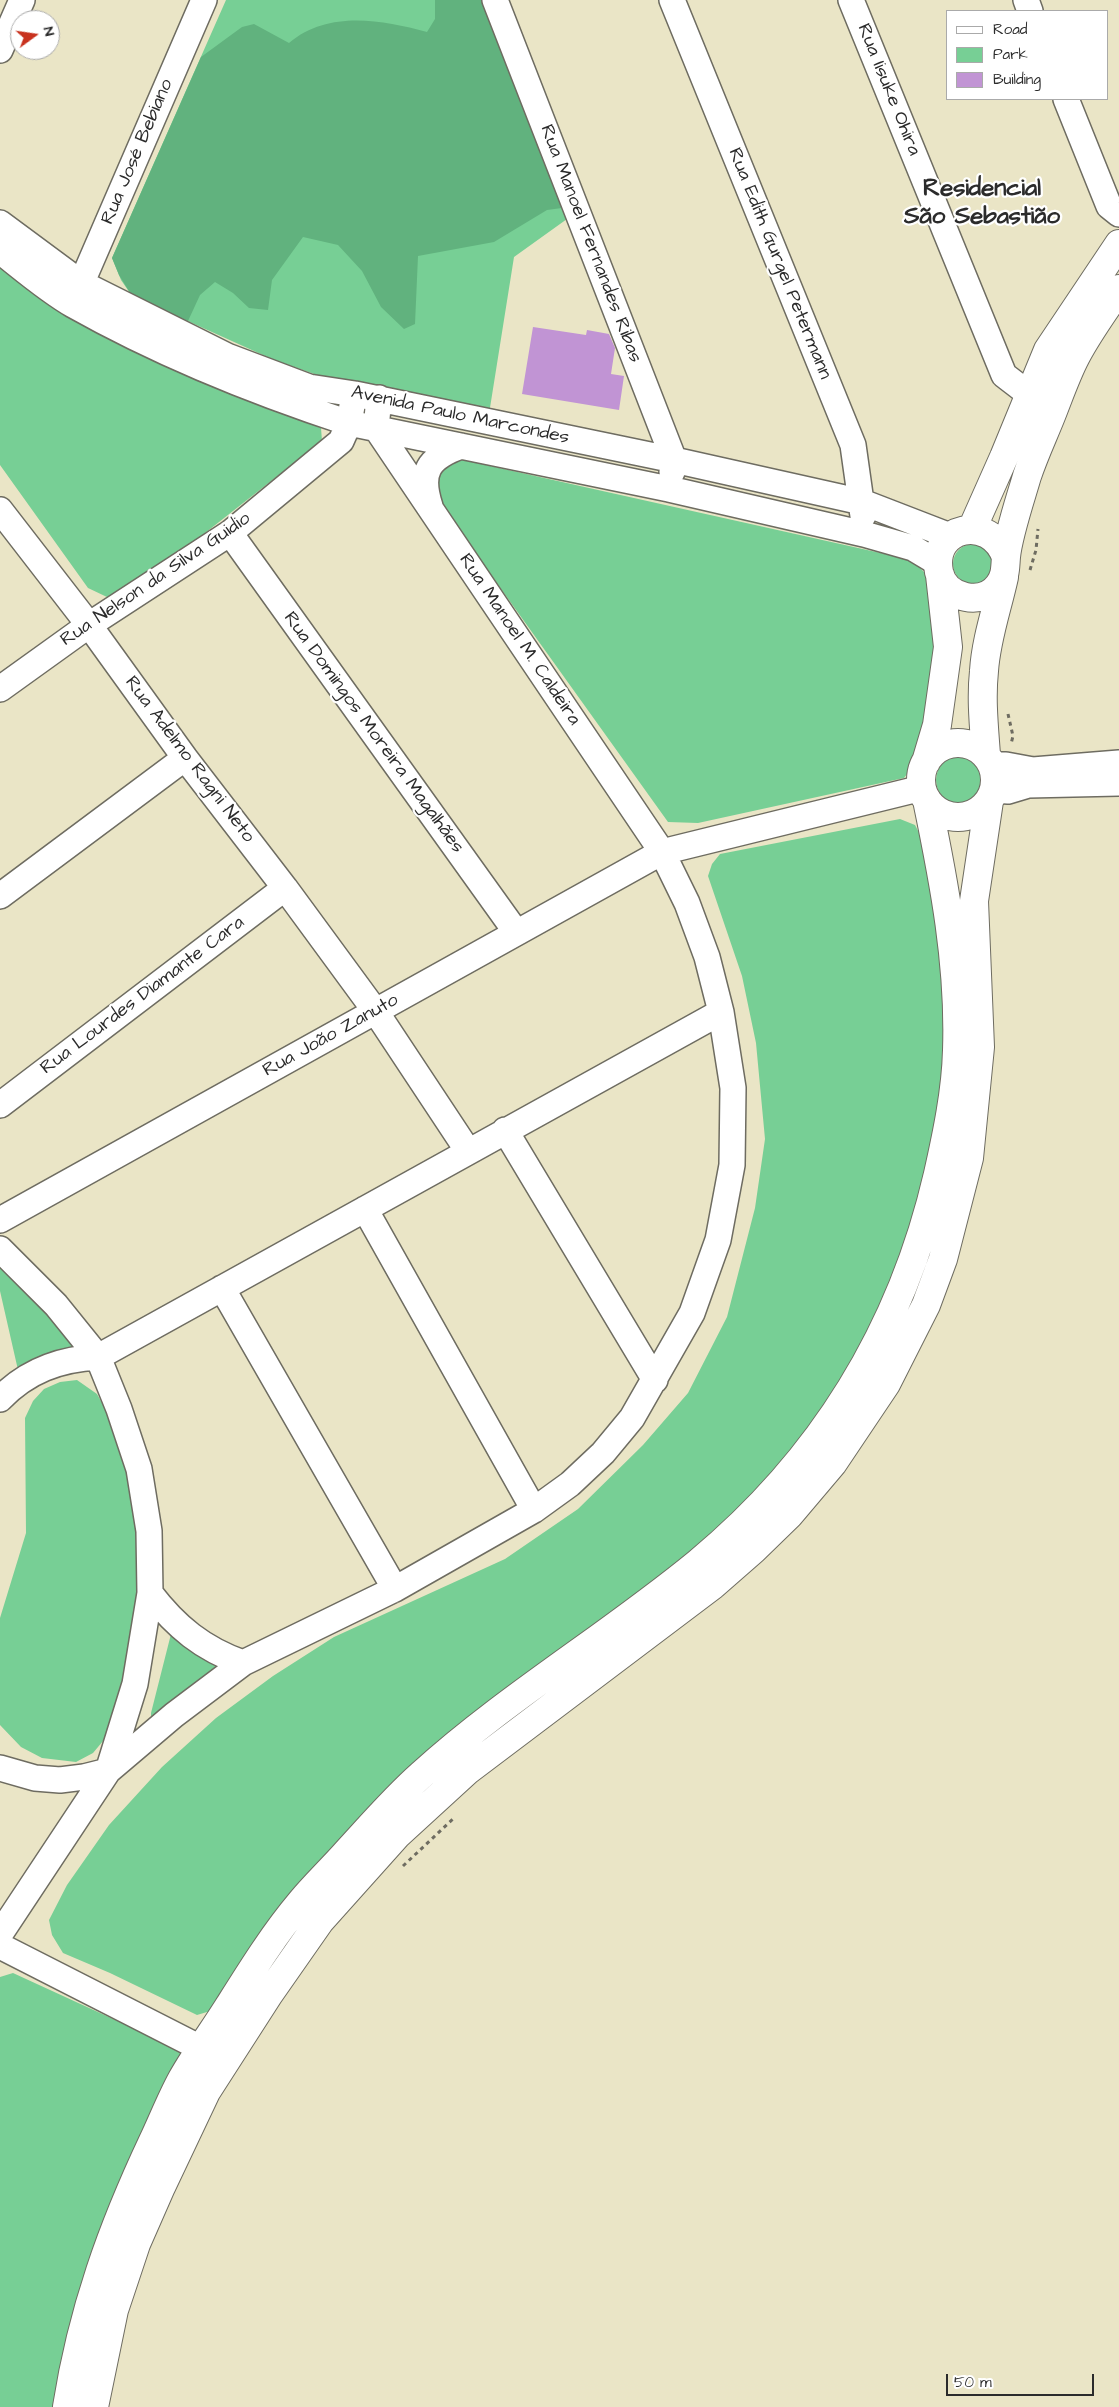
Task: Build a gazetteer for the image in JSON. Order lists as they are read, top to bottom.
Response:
{
  "streets": {
    "street": [
      "Rua Iisuke Ohira",
      "Rua José Bebiano",
      "Rua Manoel Fernandes Ribas",
      "Rua Edith Gurgel Petermann",
      "Avenida Paulo Marcondes",
      "Rua Nelson da Silva Guidio",
      "Rua Manoel M. Caldeira",
      "Rua Domingos Moreira Magalhães",
      "Rua Adelmo Ragni Neto",
      "Rua Lourdes Diamante Cara",
      "Rua João Zanuto"
    ]
  },
  "crossings": [
    ["Rua José Bebiano", "Avenida Paulo Marcondes"],
    ["Rua Manoel Fernandes Ribas", "Avenida Paulo Marcondes"],
    ["Rua Edith Gurgel Petermann", "Avenida Paulo Marcondes"],
    ["Avenida Paulo Marcondes", "Rua Nelson da Silva Guidio"],
    ["Avenida Paulo Marcondes", "Rua Manoel M. Caldeira"],
    ["Rua Nelson da Silva Guidio", "Rua Domingos Moreira Magalhães"],
    ["Rua Nelson da Silva Guidio", "Rua Adelmo Ragni Neto"],
    ["Rua Manoel M. Caldeira", "Rua João Zanuto"],
    ["Rua Domingos Moreira Magalhães", "Rua João Zanuto"],
    ["Rua Adelmo Ragni Neto", "Rua Lourdes Diamante Cara"],
    ["Rua Adelmo Ragni Neto", "Rua João Zanuto"]
  ],
  "districts": ["Residencial São Sebastião"],
  "legend": ["Road", "Park", "Building"],
  "scale_bar": "50 m",
  "north": "right"
}
